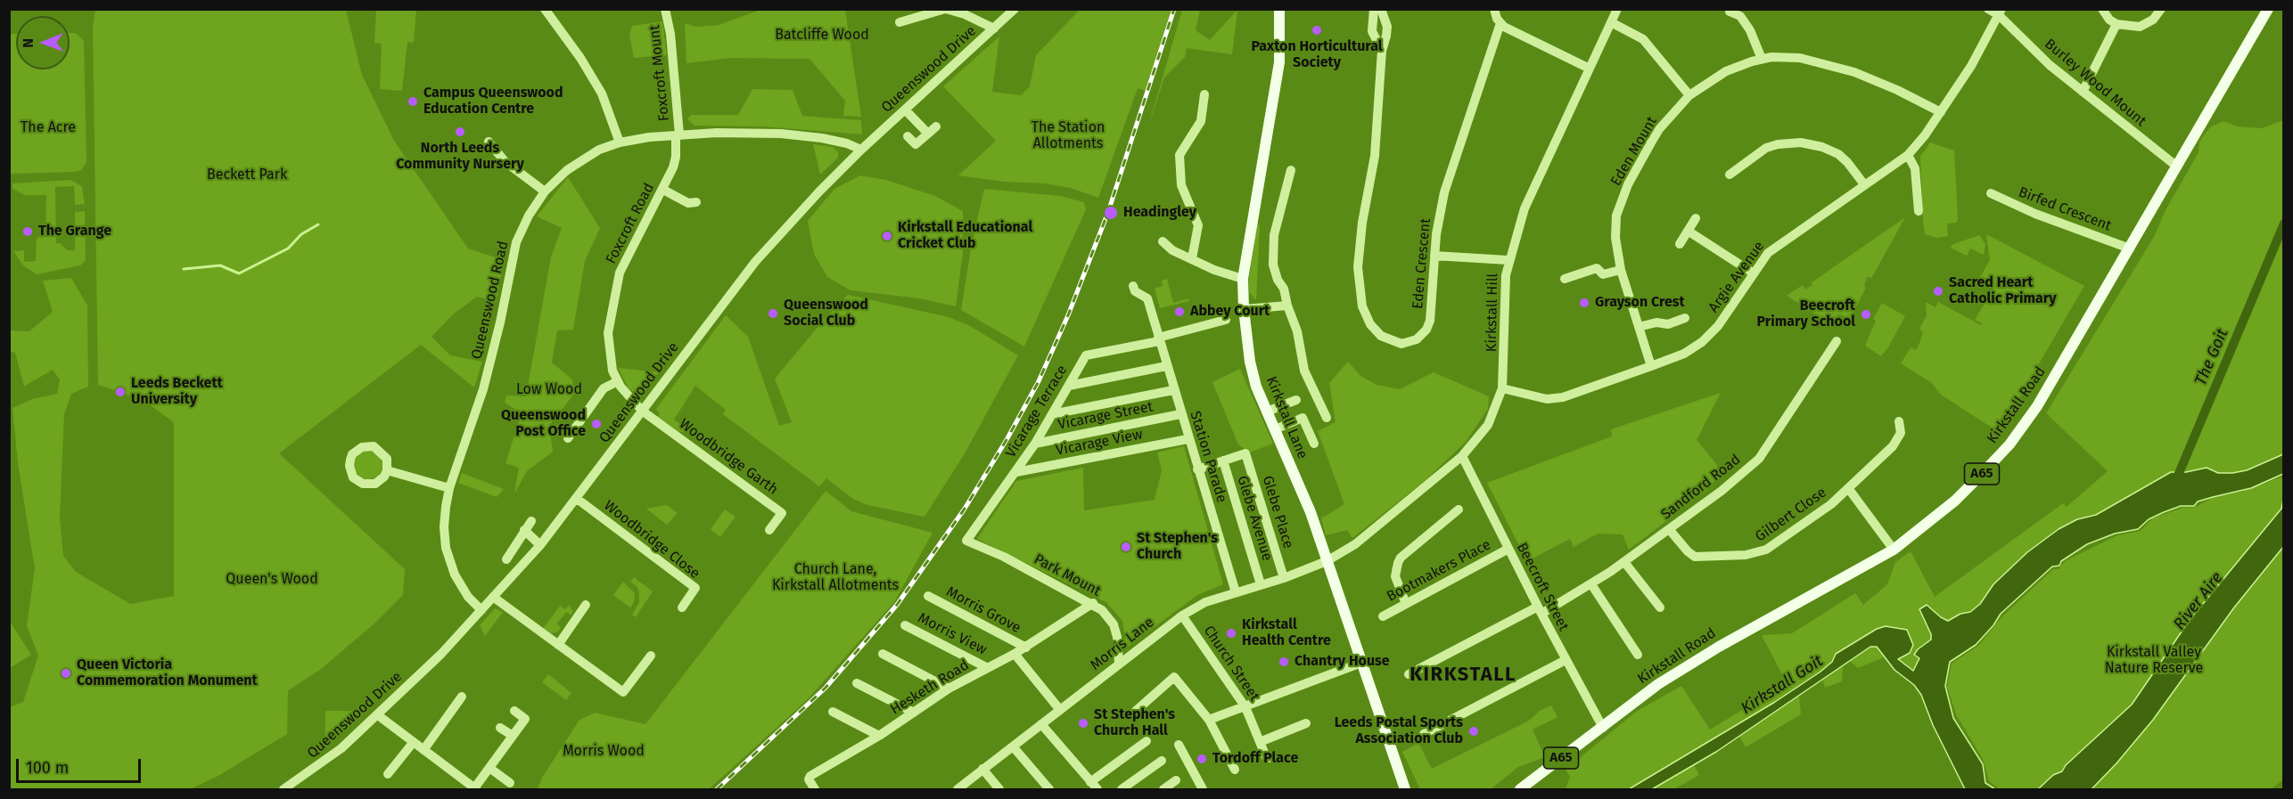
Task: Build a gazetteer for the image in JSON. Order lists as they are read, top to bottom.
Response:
{
  "streets": {
    "main road": ["Kirkstall Road", "Kirkstall Lane", "A65"],
    "street": [
      "Queenswood Drive",
      "Foxcroft Mount",
      "Burley Wood Mount",
      "Eden Mount",
      "Birfed Crescent",
      "Foxcroft Road",
      "Eden Crescent",
      "Argie Avenue",
      "Queenswood Road",
      "Kirkstall Hill",
      "Vicarage Terrace",
      "Vicarage Street",
      "Vicarage View",
      "Woodbridge Garth",
      "Station Parade",
      "Sandford Road",
      "Glebe Place",
      "Gilbert Close",
      "Glebe Avenue",
      "Woodbridge Close",
      "Bootmakers Place",
      "Park Mount",
      "Beecroft Street",
      "Morris Grove",
      "Morris View",
      "Morris Lane",
      "Church Street",
      "Hesketh Road"
    ]
  },
  "crossings": [
    ["Queenswood Drive", "Foxcroft Road"],
    ["Queenswood Drive", "Queenswood Road"],
    ["Queenswood Drive", "Woodbridge Garth"],
    ["Queenswood Drive", "Woodbridge Close"],
    ["Foxcroft Mount", "Foxcroft Road"],
    ["Foxcroft Mount", "Queenswood Road"],
    ["Burley Wood Mount", "Argie Avenue"],
    ["Burley Wood Mount", "Kirkstall Road"],
    ["Eden Mount", "Argie Avenue"],
    ["Birfed Crescent", "Kirkstall Road"],
    ["Foxcroft Road", "Queenswood Road"],
    ["Foxcroft Road", "Woodbridge Garth"],
    ["Argie Avenue", "Kirkstall Hill"],
    ["Kirkstall Hill", "Kirkstall Lane"],
    ["Kirkstall Hill", "Beecroft Street"],
    ["Kirkstall Hill", "Morris Lane"],
    ["Kirkstall Road", "A65"],
    ["Kirkstall Road", "Beecroft Street"],
    ["Vicarage Terrace", "Vicarage Street"],
    ["Vicarage Terrace", "Vicarage View"],
    ["Vicarage Terrace", "Station Parade"],
    ["Vicarage Terrace", "Park Mount"],
    ["Vicarage Street", "Station Parade"],
    ["Kirkstall Lane", "Morris Lane"],
    ["Vicarage View", "Station Parade"],
    ["Station Parade", "Morris Lane"],
    ["A65", "Beecroft Street"],
    ["Sandford Road", "Gilbert Close"],
    ["Sandford Road", "Beecroft Street"],
    ["Glebe Place", "Glebe Avenue"],
    ["Glebe Place", "Morris Lane"],
    ["Glebe Avenue", "Morris Lane"],
    ["Bootmakers Place", "Beecroft Street"],
    ["Park Mount", "Morris Lane"],
    ["Park Mount", "Hesketh Road"],
    ["Morris Grove", "Hesketh Road"],
    ["Morris View", "Hesketh Road"],
    ["Morris Lane", "Church Street"]
  ],
  "districts": ["KIRKSTALL"],
  "water": ["The Goit", "River Aire", "Kirkstall Goit"],
  "parks": [
    "Batcliffe Wood",
    "The Acre",
    "The Station Allotments",
    "Beckett Park",
    "Low Wood",
    "Church Lane, Kirkstall Allotments",
    "Queen's Wood",
    "Kirkstall Valley Nature Reserve",
    "Morris Wood"
  ],
  "places": [
    "Paxton Horticultural Society",
    "Campus Queenswood Education Centre",
    "North Leeds Community Nursery",
    "Headingley",
    "The Grange",
    "Kirkstall Educational Cricket Club",
    "Sacred Heart Catholic Primary",
    "Grayson Crest",
    "Abbey Court",
    "Queenswood Social Club",
    "Beecroft Primary School",
    "Leeds Beckett University",
    "Queenswood Post Office",
    "St Stephen's Church",
    "Kirkstall Health Centre",
    "Chantry House",
    "Queen Victoria Commemoration Monument",
    "St Stephen's Church Hall",
    "Leeds Postal Sports Association Club",
    "Tordoff Place"
  ],
  "scale_bar": "100 m",
  "north": "left"
}
